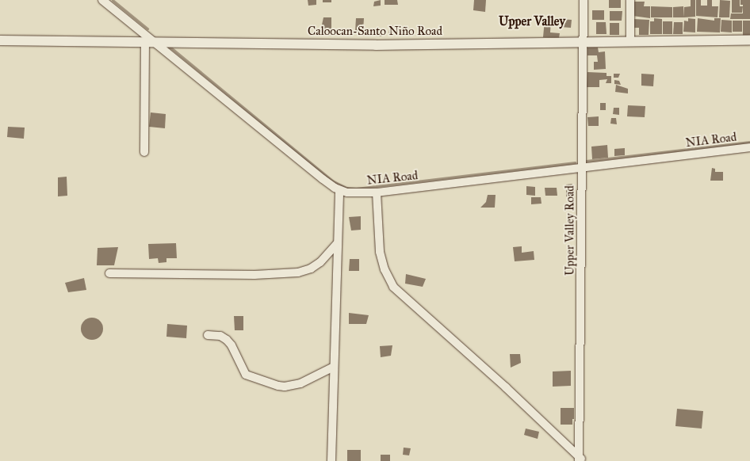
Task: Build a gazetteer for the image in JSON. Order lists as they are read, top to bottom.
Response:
{
  "streets": {
    "street": ["Caloocan-Santo Niño Road", "NIA Road", "Upper Valley Road"]
  },
  "crossings": [
    ["Caloocan-Santo Niño Road", "NIA Road"],
    ["Caloocan-Santo Niño Road", "Upper Valley Road"],
    ["NIA Road", "Upper Valley Road"]
  ],
  "districts": ["Upper Valley"]
}
